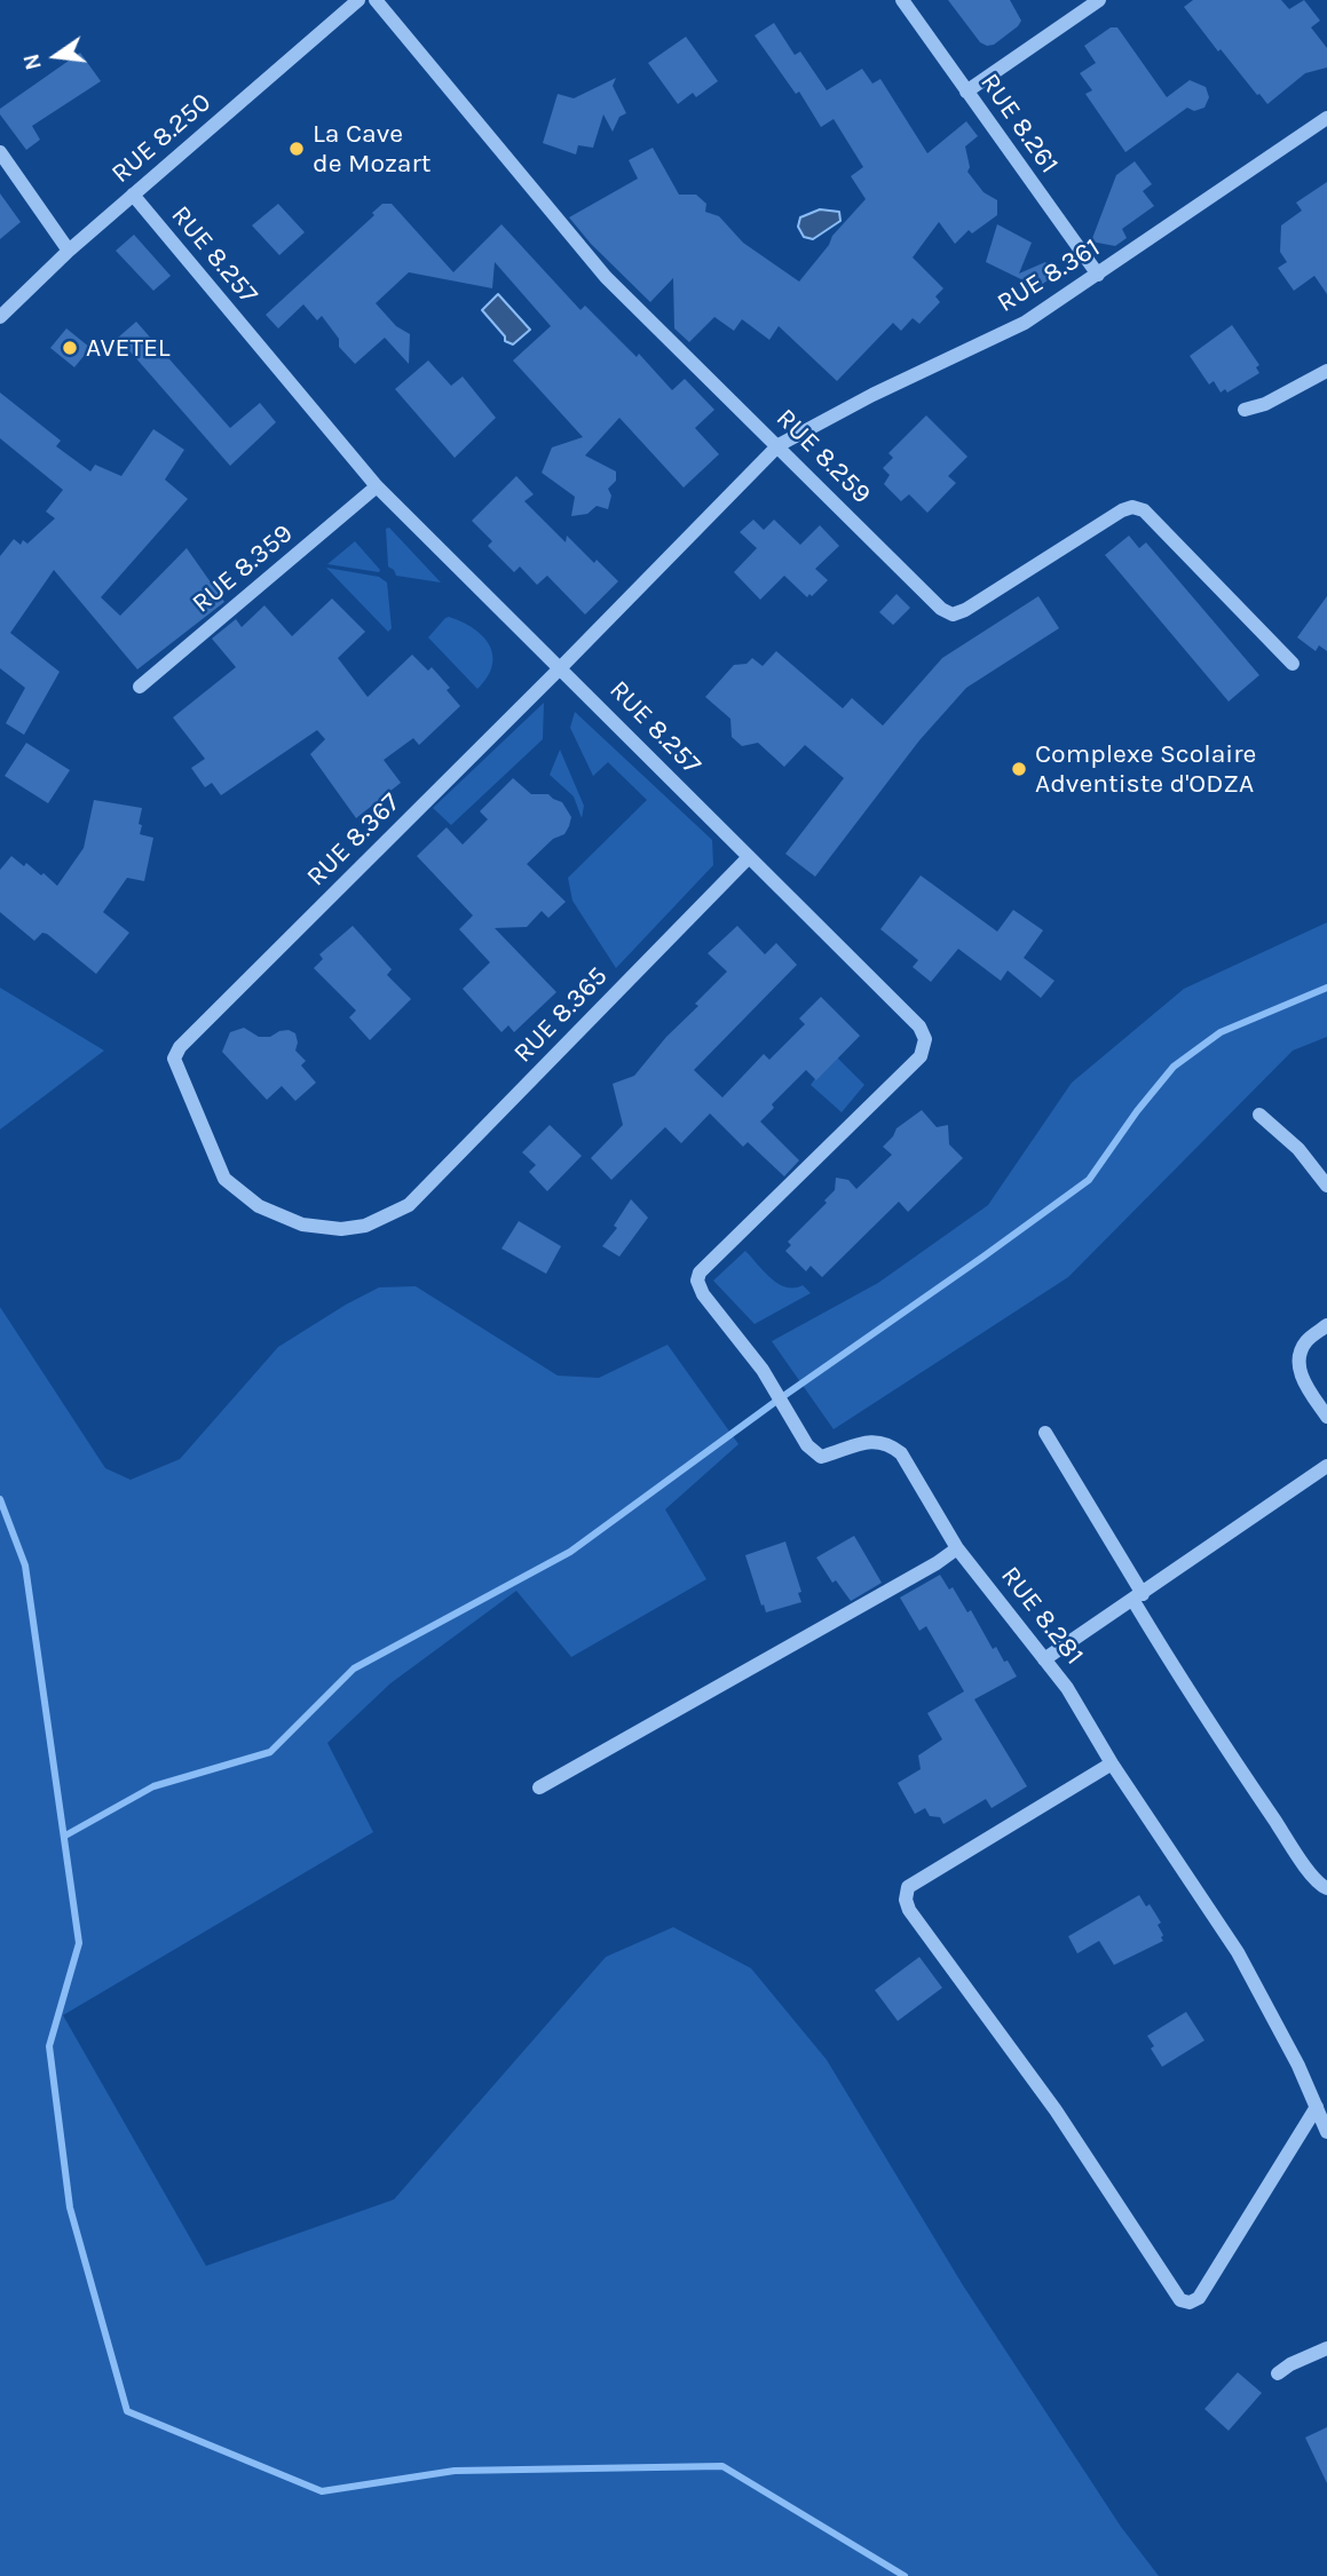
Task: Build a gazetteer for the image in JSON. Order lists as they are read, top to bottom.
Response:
{
  "streets": {
    "street": [
      "RUE 8.261",
      "RUE 8.250",
      "RUE 8.257",
      "RUE 8.361",
      "RUE 8.259",
      "RUE 8.359",
      "RUE 8.367",
      "RUE 8.365",
      "RUE 8.281"
    ]
  },
  "crossings": [
    ["RUE 8.261", "RUE 8.361"],
    ["RUE 8.250", "RUE 8.257"],
    ["RUE 8.257", "RUE 8.361"],
    ["RUE 8.257", "RUE 8.359"],
    ["RUE 8.257", "RUE 8.367"],
    ["RUE 8.257", "RUE 8.365"],
    ["RUE 8.257", "RUE 8.281"],
    ["RUE 8.361", "RUE 8.259"],
    ["RUE 8.361", "RUE 8.367"],
    ["RUE 8.367", "RUE 8.365"]
  ],
  "places": ["La Cave de Mozart", "AVETEL", "Complexe Scolaire Adventiste d'ODZA"],
  "north": "left"
}
